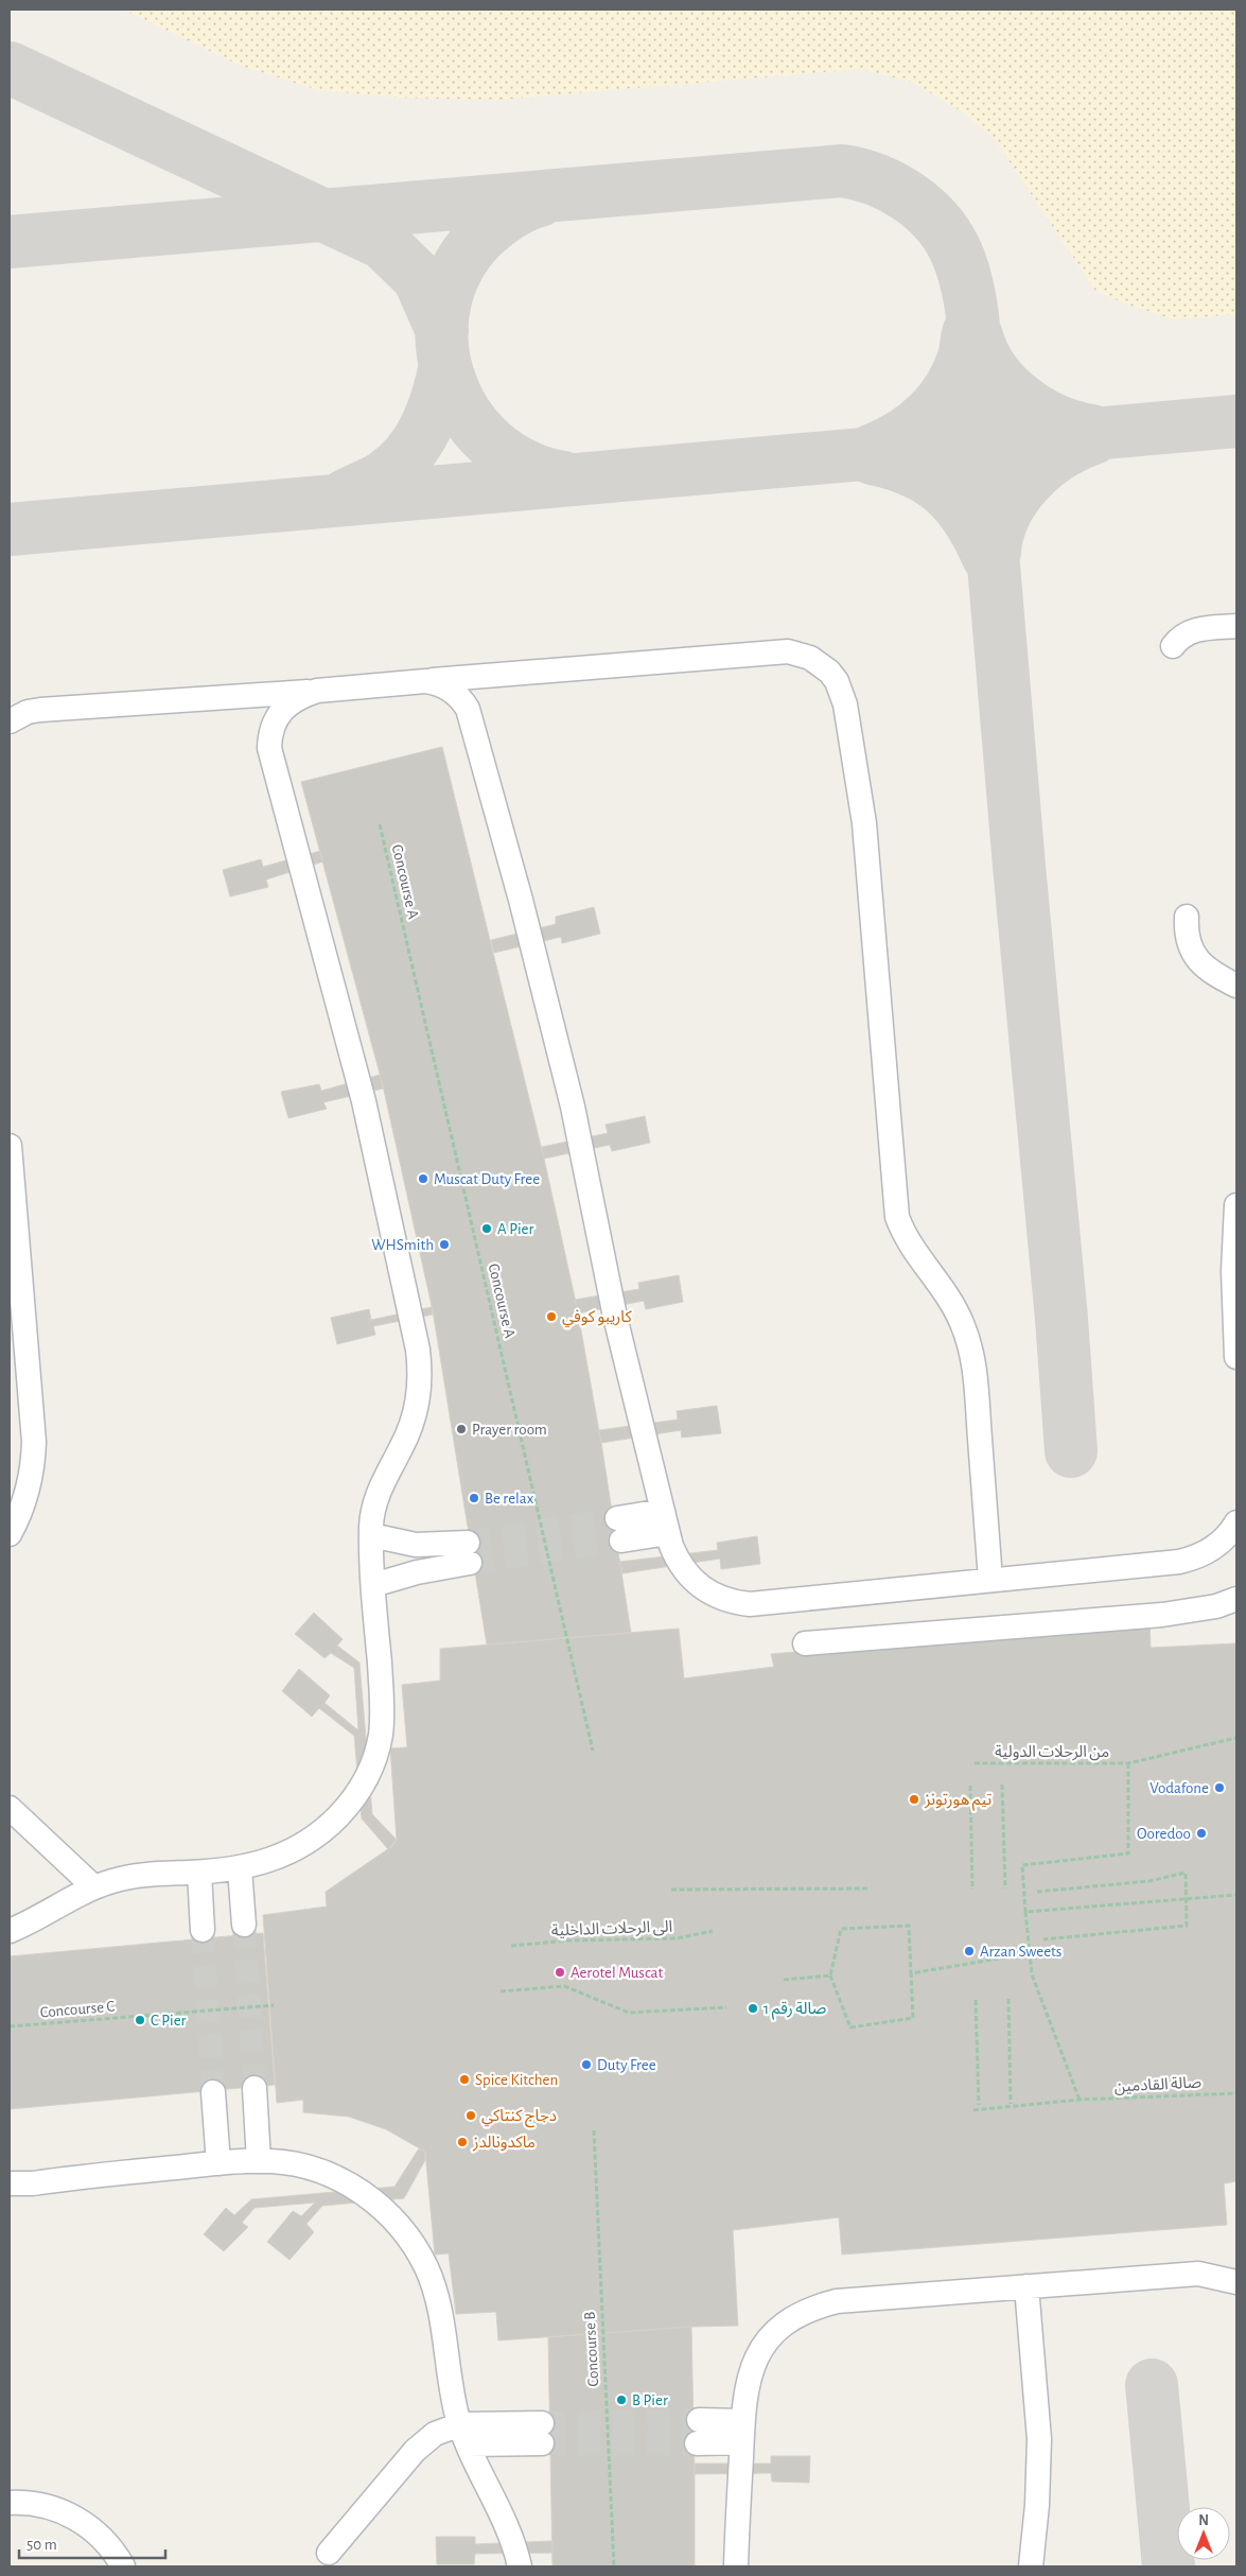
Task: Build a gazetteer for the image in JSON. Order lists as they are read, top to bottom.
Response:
{
  "streets": {
    "path": [
      "Concourse A",
      "من الرحلات الدولية",
      "الى الرحلات الداخلية",
      "Concourse C",
      "صالة القادمين",
      "Concourse B"
    ]
  },
  "places": [
    "Muscat Duty Free",
    "A Pier",
    "WHSmith",
    "كاريبو كوفي",
    "Prayer room",
    "Be relax",
    "Vodafone",
    "تيم هورتونز",
    "Ooredoo",
    "Arzan Sweets",
    "Aerotel Muscat",
    "صالة رقم 1",
    "C Pier",
    "Duty Free",
    "Spice Kitchen",
    "دجاج كنتاكي",
    "ماكدونالدز",
    "B Pier"
  ],
  "scale_bar": "50 m",
  "north": "top"
}
